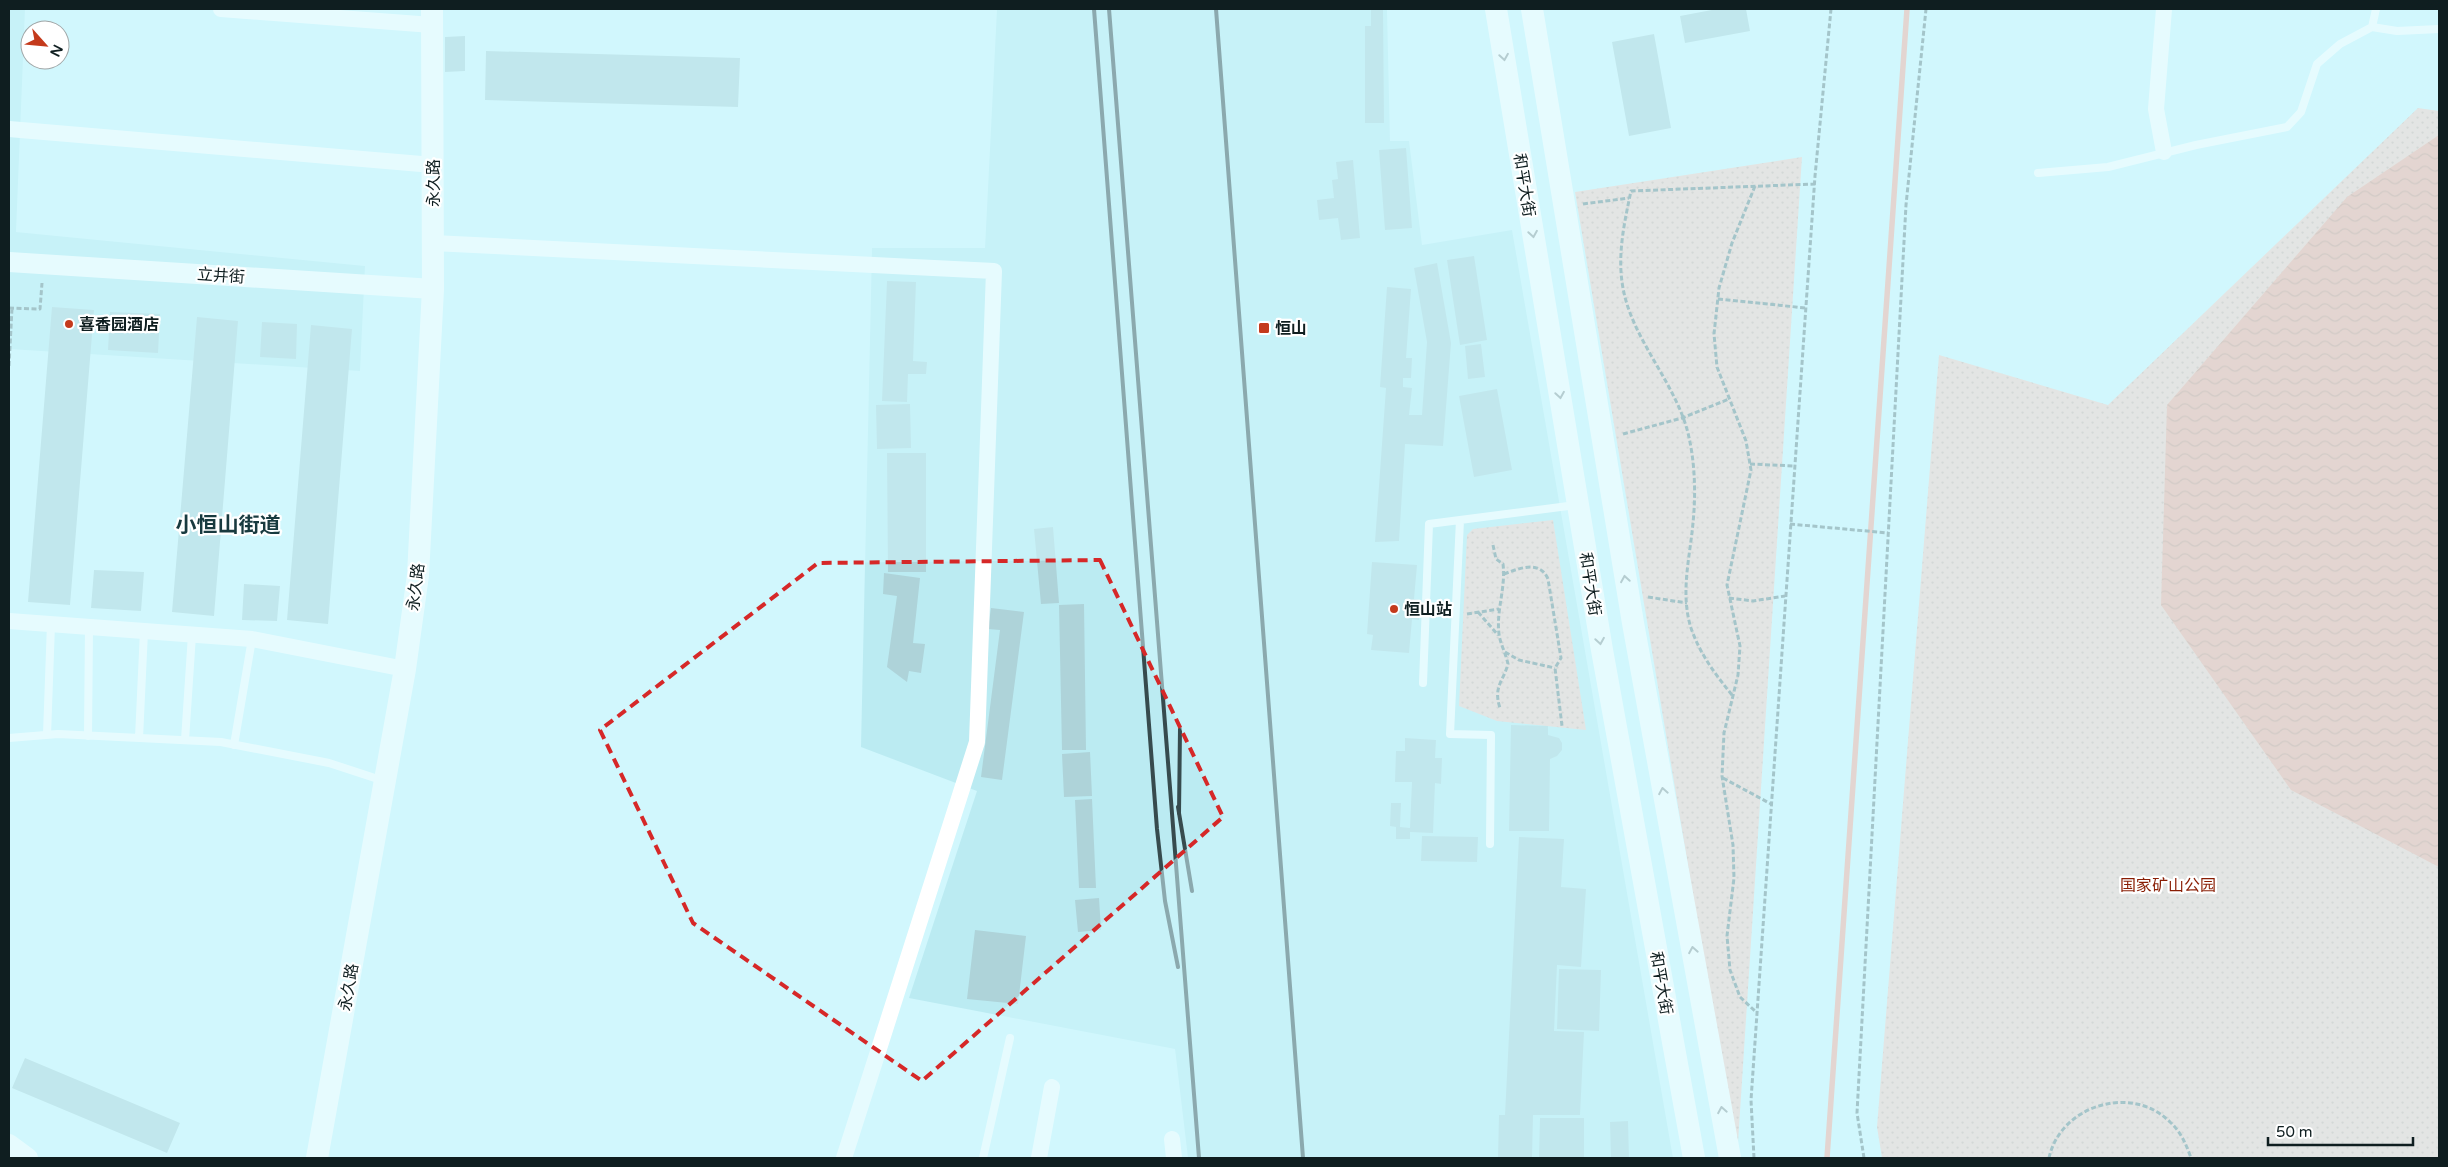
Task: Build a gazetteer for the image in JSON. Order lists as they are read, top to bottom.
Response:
{
  "streets": {
    "main road": ["永久路", "和平大街"],
    "street": ["立井街"]
  },
  "crossings": [
    ["永久路", "立井街"]
  ],
  "districts": ["小恒山街道"],
  "parks": ["国家矿山公园"],
  "places": {
    "other": ["喜香园酒店", "恒山站"],
    "transit": ["恒山"]
  },
  "scale_bar": "50 m",
  "north": "bottom right"
}
